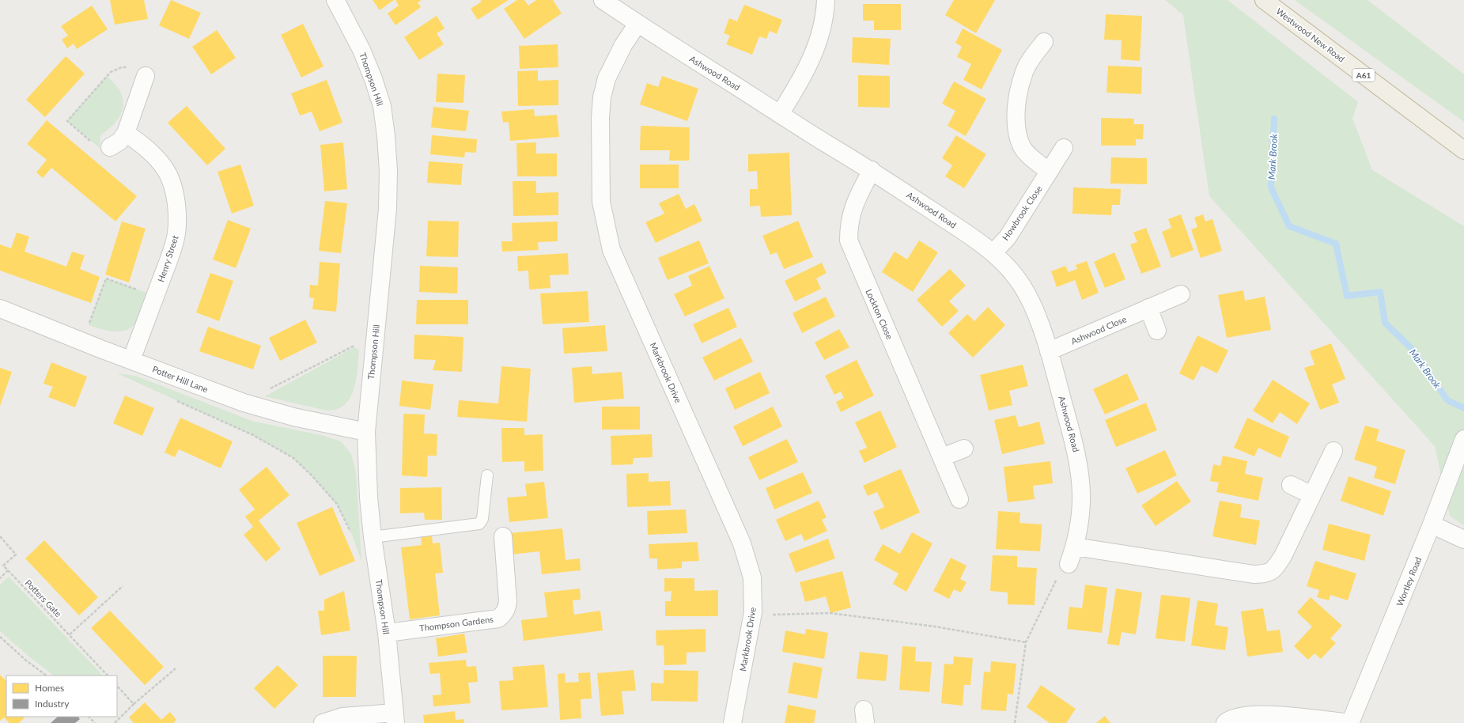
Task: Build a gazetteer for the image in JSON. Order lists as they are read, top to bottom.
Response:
{
  "streets": {
    "highway": ["Westwood New Road", "A61"],
    "street": [
      "Ashwood Road",
      "Thompson Hill",
      "Howbrook Close",
      "Henry Street",
      "Lockton Close",
      "Ashwood Close",
      "Markbrook Drive",
      "Potter Hill Lane",
      "Wortley Road",
      "Thompson Gardens"
    ],
    "path": ["Potters Gate"]
  },
  "crossings": [
    ["Ashwood Road", "Howbrook Close"],
    ["Ashwood Road", "Lockton Close"],
    ["Ashwood Road", "Ashwood Close"],
    ["Ashwood Road", "Markbrook Drive"],
    ["Thompson Hill", "Potter Hill Lane"],
    ["Thompson Hill", "Thompson Gardens"],
    ["Henry Street", "Potter Hill Lane"]
  ],
  "water": ["Mark Brook"],
  "legend": ["Homes", "Industry"]
}
